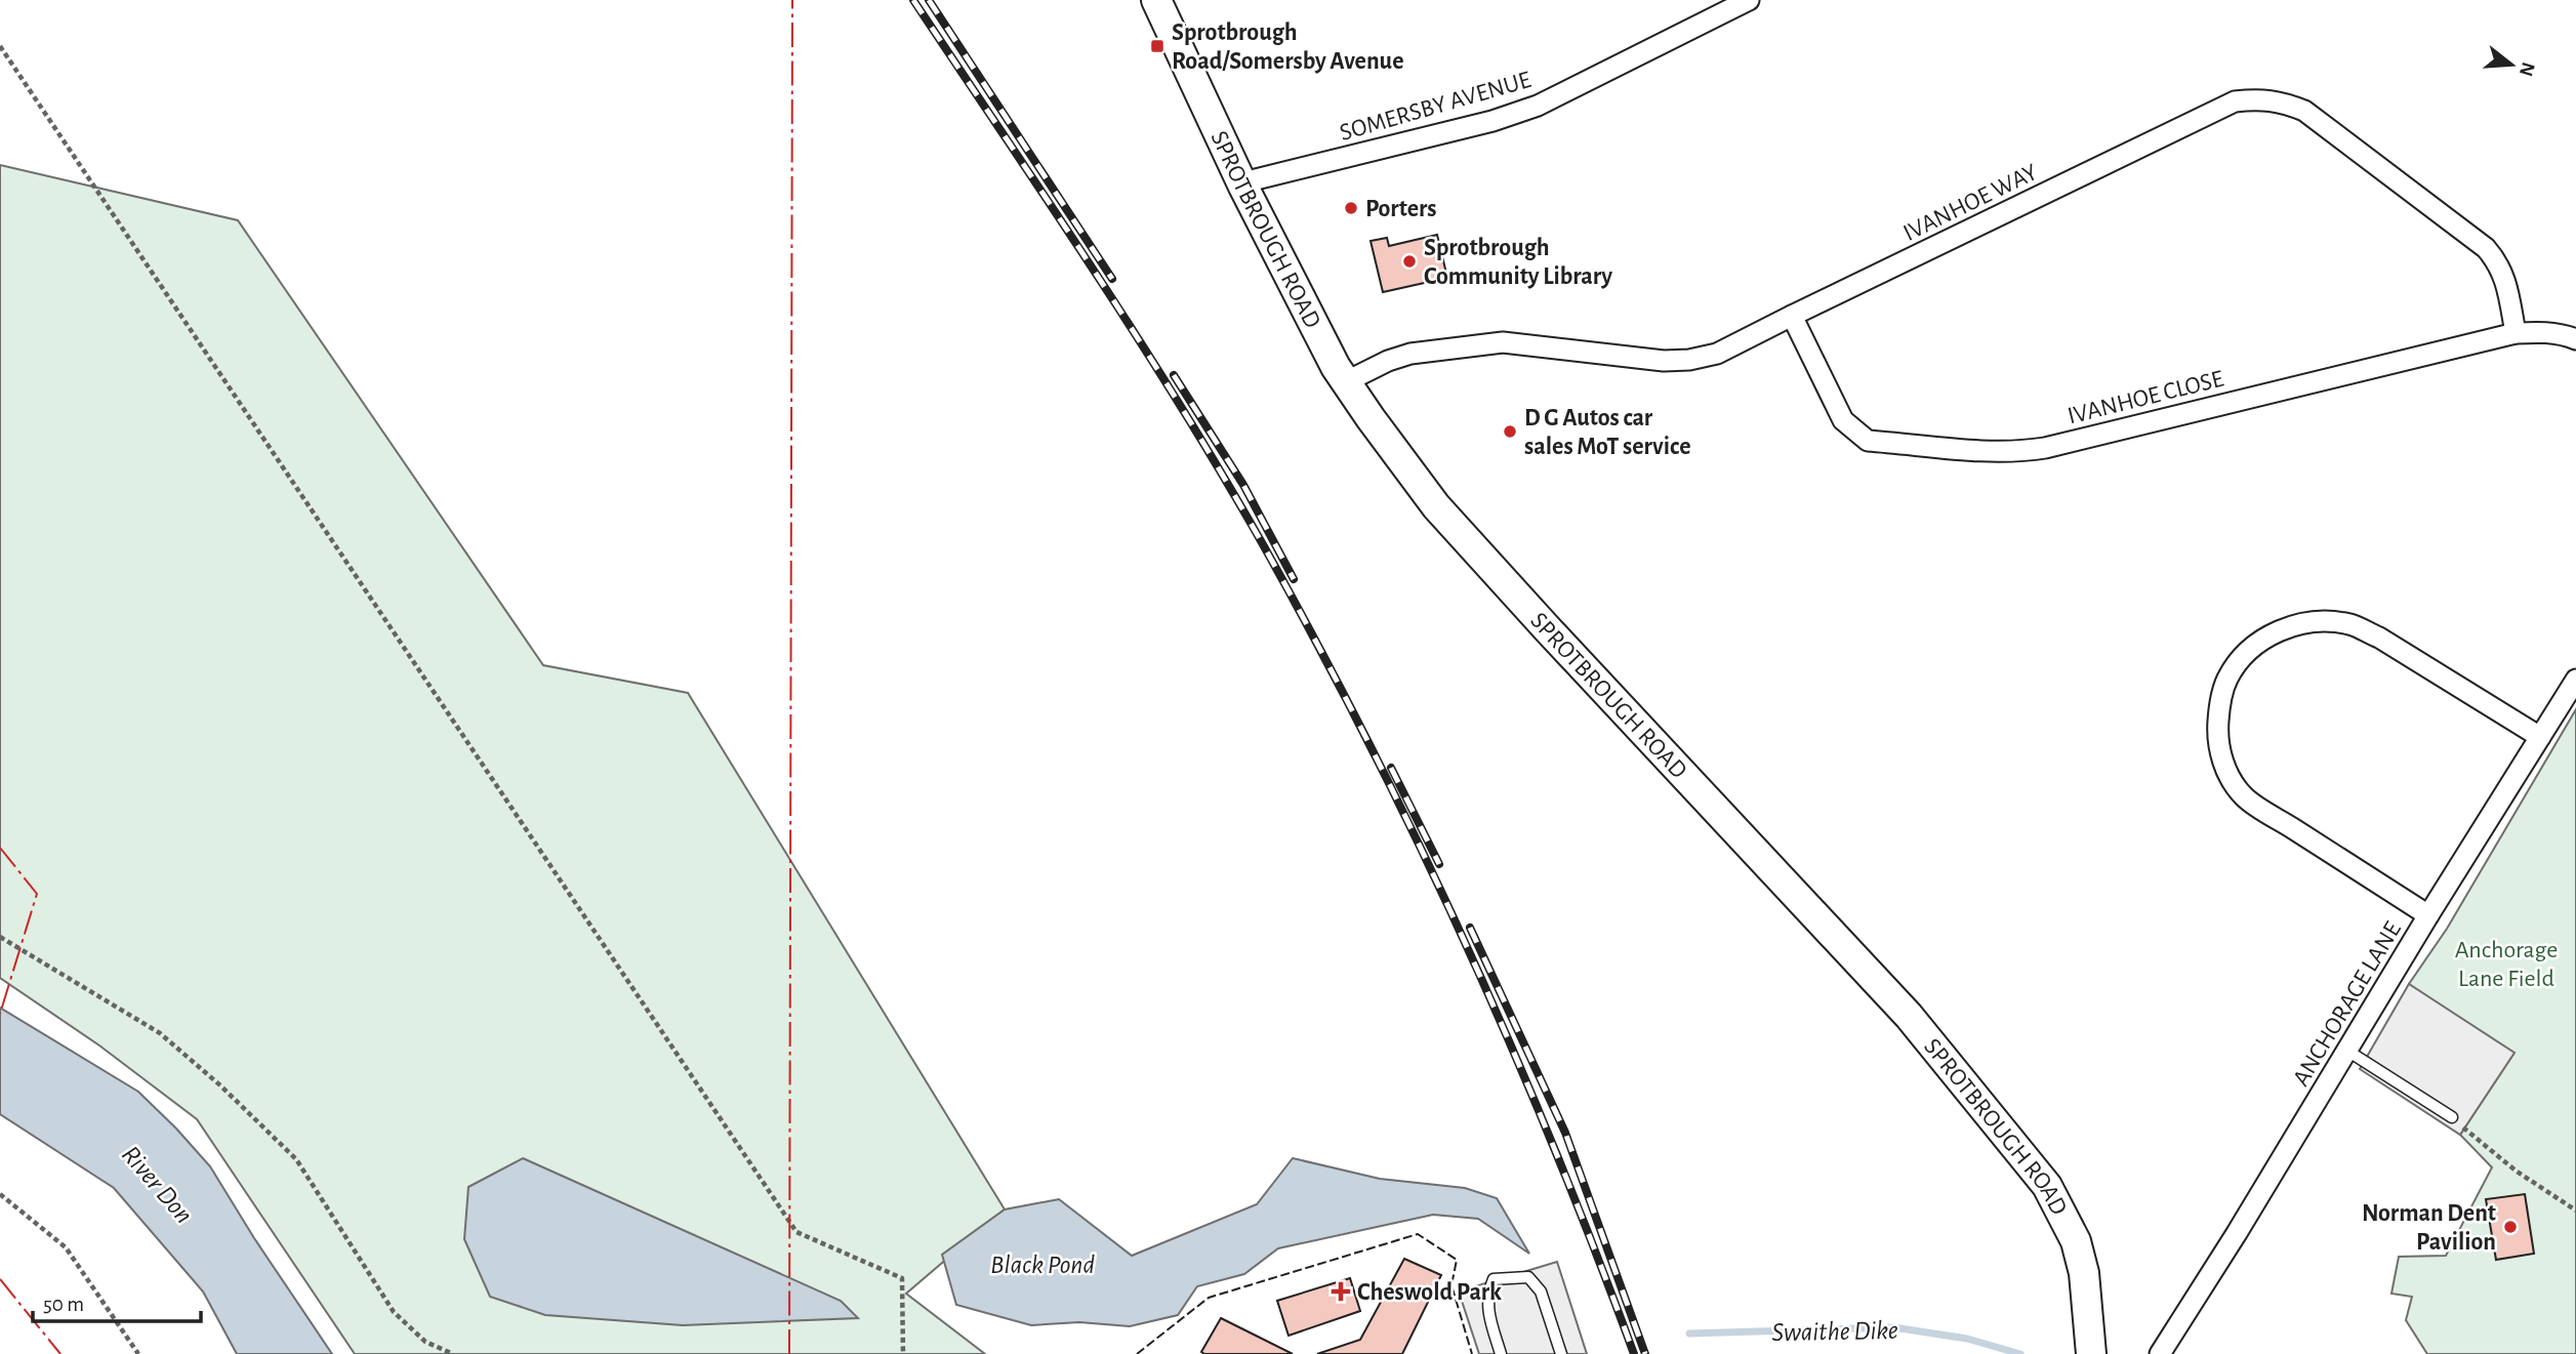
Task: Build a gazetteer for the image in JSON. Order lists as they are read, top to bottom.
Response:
{
  "streets": {
    "street": [
      "SOMERSBY AVENUE",
      "IVANHOE WAY",
      "SPROTBROUGH ROAD",
      "IVANHOE CLOSE",
      "ANCHORAGE LANE"
    ]
  },
  "crossings": [
    ["SOMERSBY AVENUE", "SPROTBROUGH ROAD"],
    ["IVANHOE WAY", "SPROTBROUGH ROAD"],
    ["IVANHOE WAY", "IVANHOE CLOSE"]
  ],
  "water": ["River Don", "Black Pond", "Swaithe Dike"],
  "parks": ["Anchorage Lane Field"],
  "places": {
    "transit": ["Sprotbrough Road/Somersby Avenue"],
    "other": [
      "Porters",
      "Sprotbrough Community Library",
      "D G Autos car sales MoT service",
      "Norman Dent Pavilion"
    ],
    "health": ["Cheswold Park"]
  },
  "scale_bar": "50 m",
  "north": "right"
}
